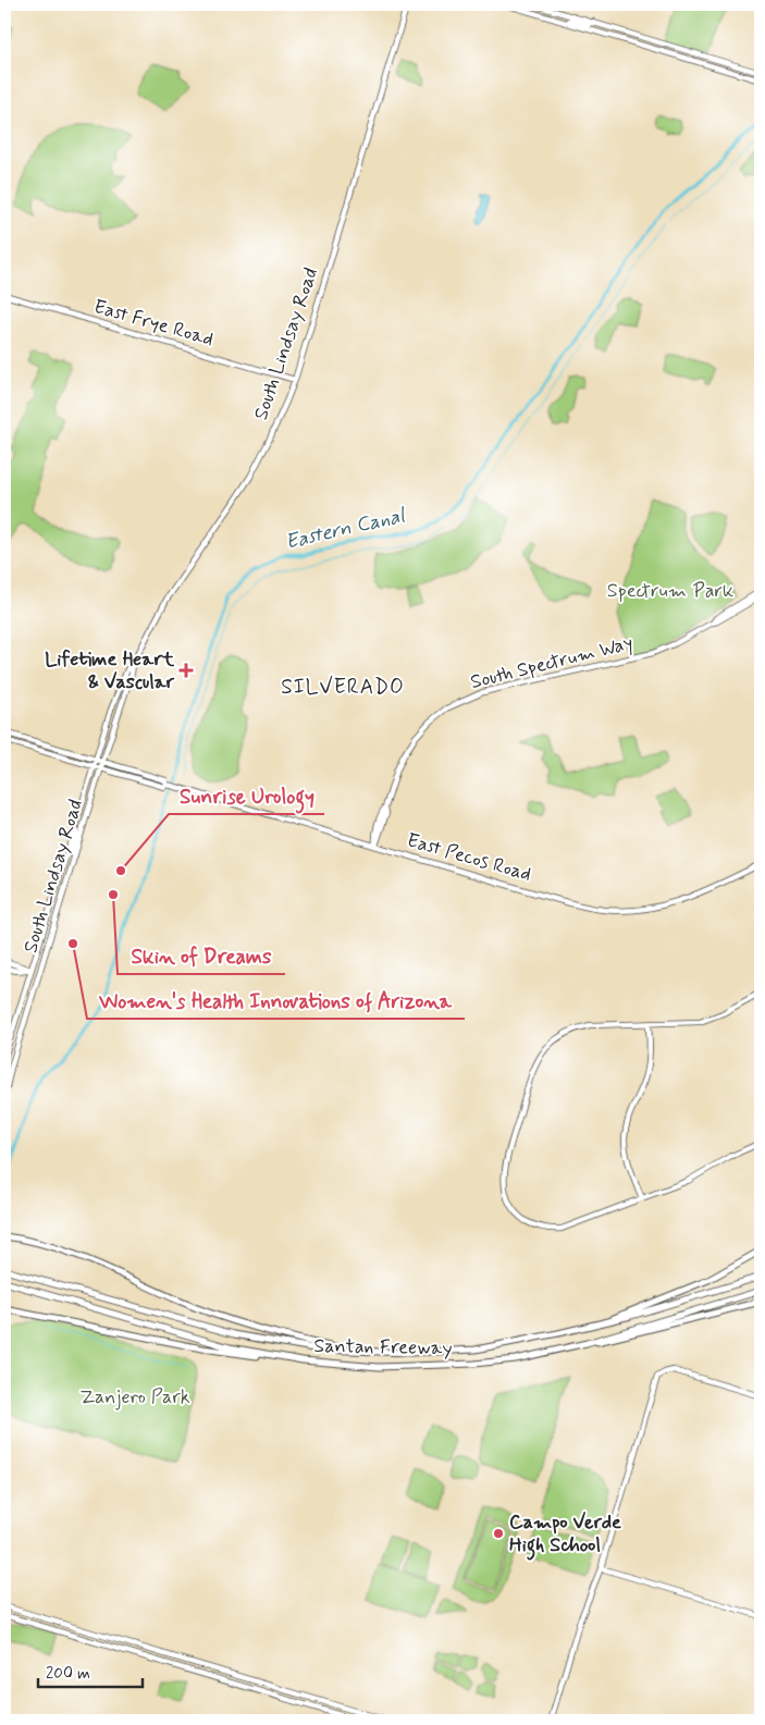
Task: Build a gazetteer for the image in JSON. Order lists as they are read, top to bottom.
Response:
{
  "streets": {
    "highway": ["Santan Freeway"],
    "main road": [
      "East Frye Road",
      "South Lindsay Road",
      "South Spectrum Way",
      "East Pecos Road"
    ]
  },
  "crossings": [
    ["East Frye Road", "South Lindsay Road"],
    ["South Lindsay Road", "East Pecos Road"],
    ["South Spectrum Way", "East Pecos Road"]
  ],
  "districts": ["SILVERADO"],
  "water": ["Eastern Canal"],
  "parks": ["Spectrum Park", "Zanjero Park"],
  "places": {
    "health": ["Lifetime Heart & Vascular"],
    "other": [
      "Sunrise Urology",
      "Skin of Dreams",
      "Women's Health Innovations of Arizona",
      "Campo Verde High School"
    ]
  },
  "scale_bar": "200 m"
}
